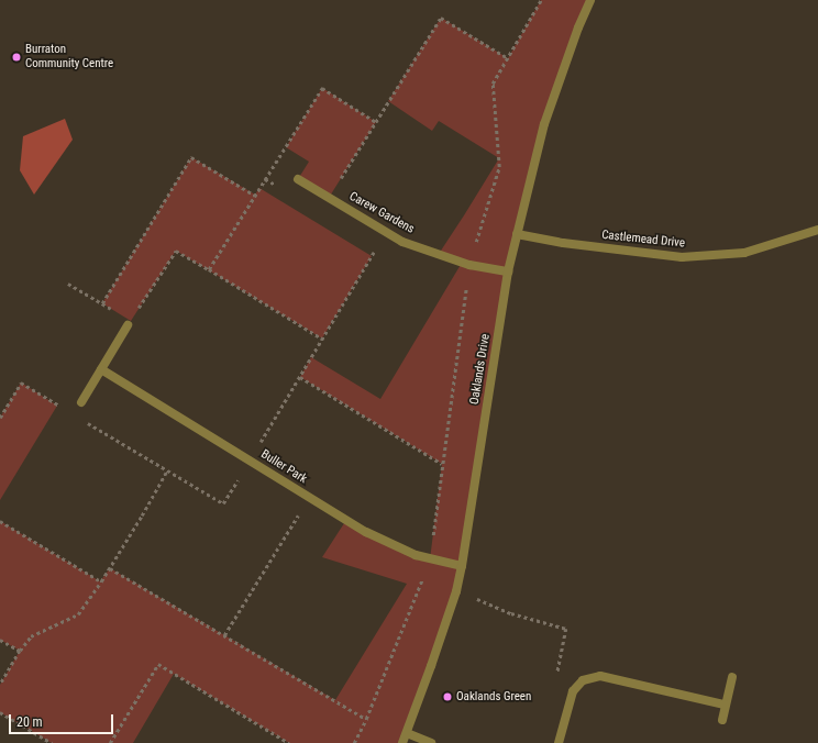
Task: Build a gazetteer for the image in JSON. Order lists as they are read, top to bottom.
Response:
{
  "streets": {
    "street": [
      "Carew Gardens",
      "Castlemead Drive",
      "Oaklands Drive",
      "Buller Park"
    ]
  },
  "crossings": [
    ["Carew Gardens", "Oaklands Drive"],
    ["Castlemead Drive", "Oaklands Drive"],
    ["Oaklands Drive", "Buller Park"]
  ],
  "places": ["Burraton Community Centre", "Oaklands Green"],
  "scale_bar": "20 m"
}
